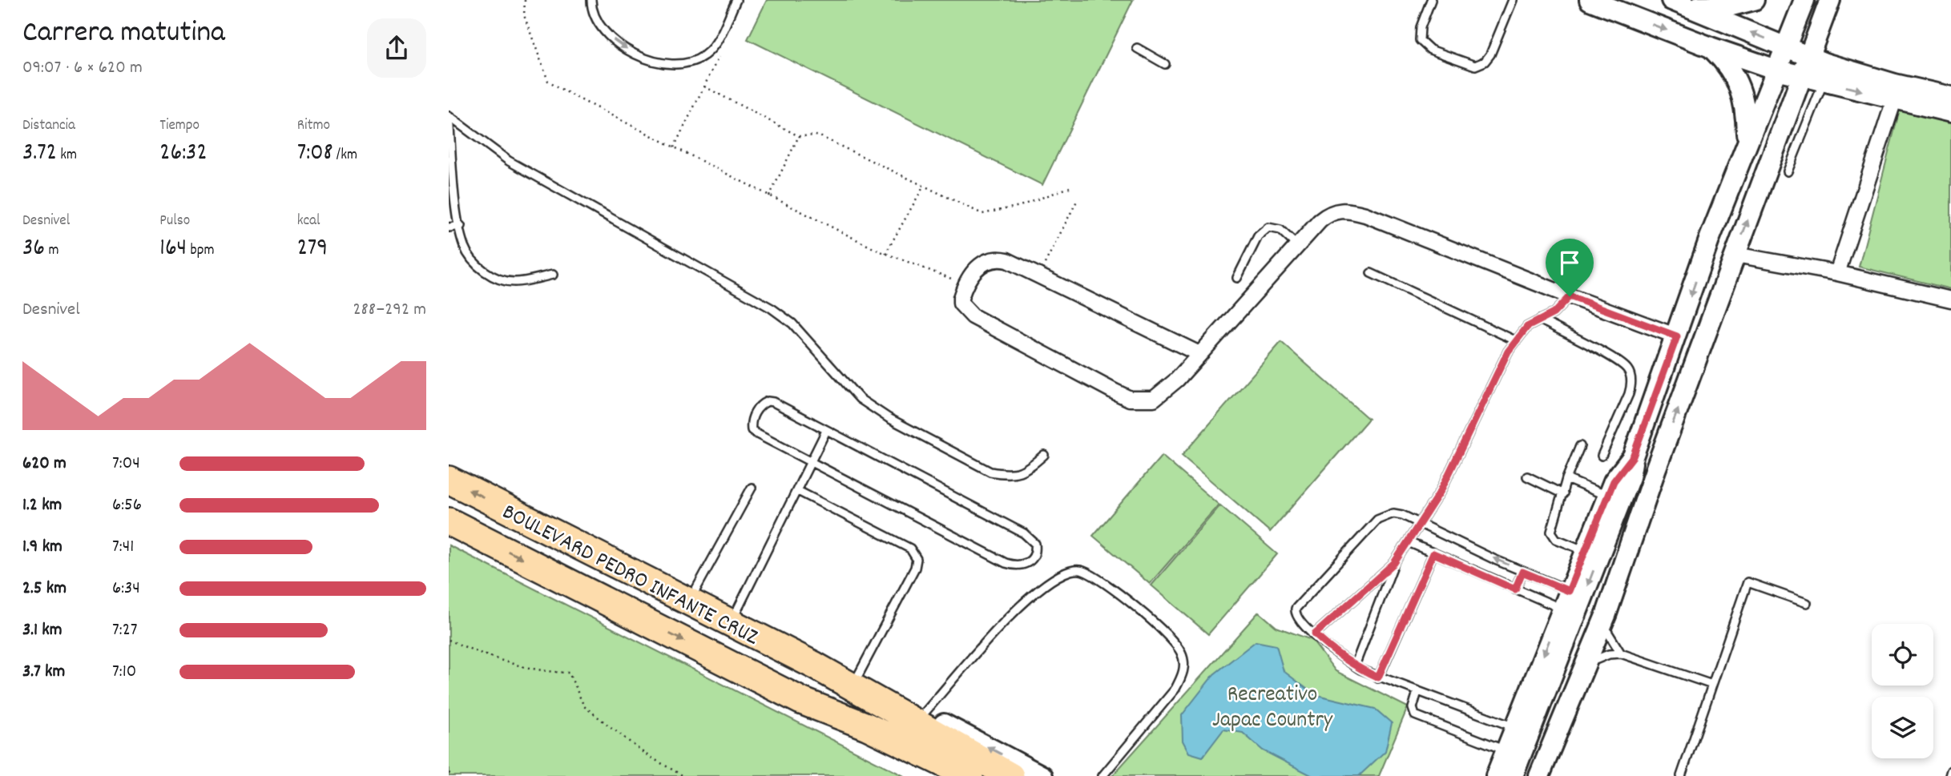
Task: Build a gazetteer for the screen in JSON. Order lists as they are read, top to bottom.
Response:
{
  "streets": {
    "highway": ["BOULEVARD PEDRO INFANTE CRUZ"]
  },
  "parks": ["Recreativo Japac Country"],
  "page": {
    "heading": ["Carrera matutina", "09:07 · 6 × 620 m"],
    "stats": [
      ["Distancia", "3.72 km"],
      ["Tiempo", "26:32"],
      ["Ritmo", "7:08 /km"],
      ["Desnivel", "36 m"],
      ["Pulso", "164 bpm"],
      ["kcal", "279"]
    ],
    "chart": ["Desnivel", "288–292 m"],
    "list": [
      {
        "name": "620 m",
        "note": "7:04"
      },
      {
        "name": "1.2 km",
        "note": "6:56"
      },
      {
        "name": "1.9 km",
        "note": "7:41"
      },
      {
        "name": "2.5 km",
        "note": "6:34"
      },
      {
        "name": "3.1 km",
        "note": "7:27"
      },
      {
        "name": "3.7 km",
        "note": "7:10"
      }
    ]
  }
}
